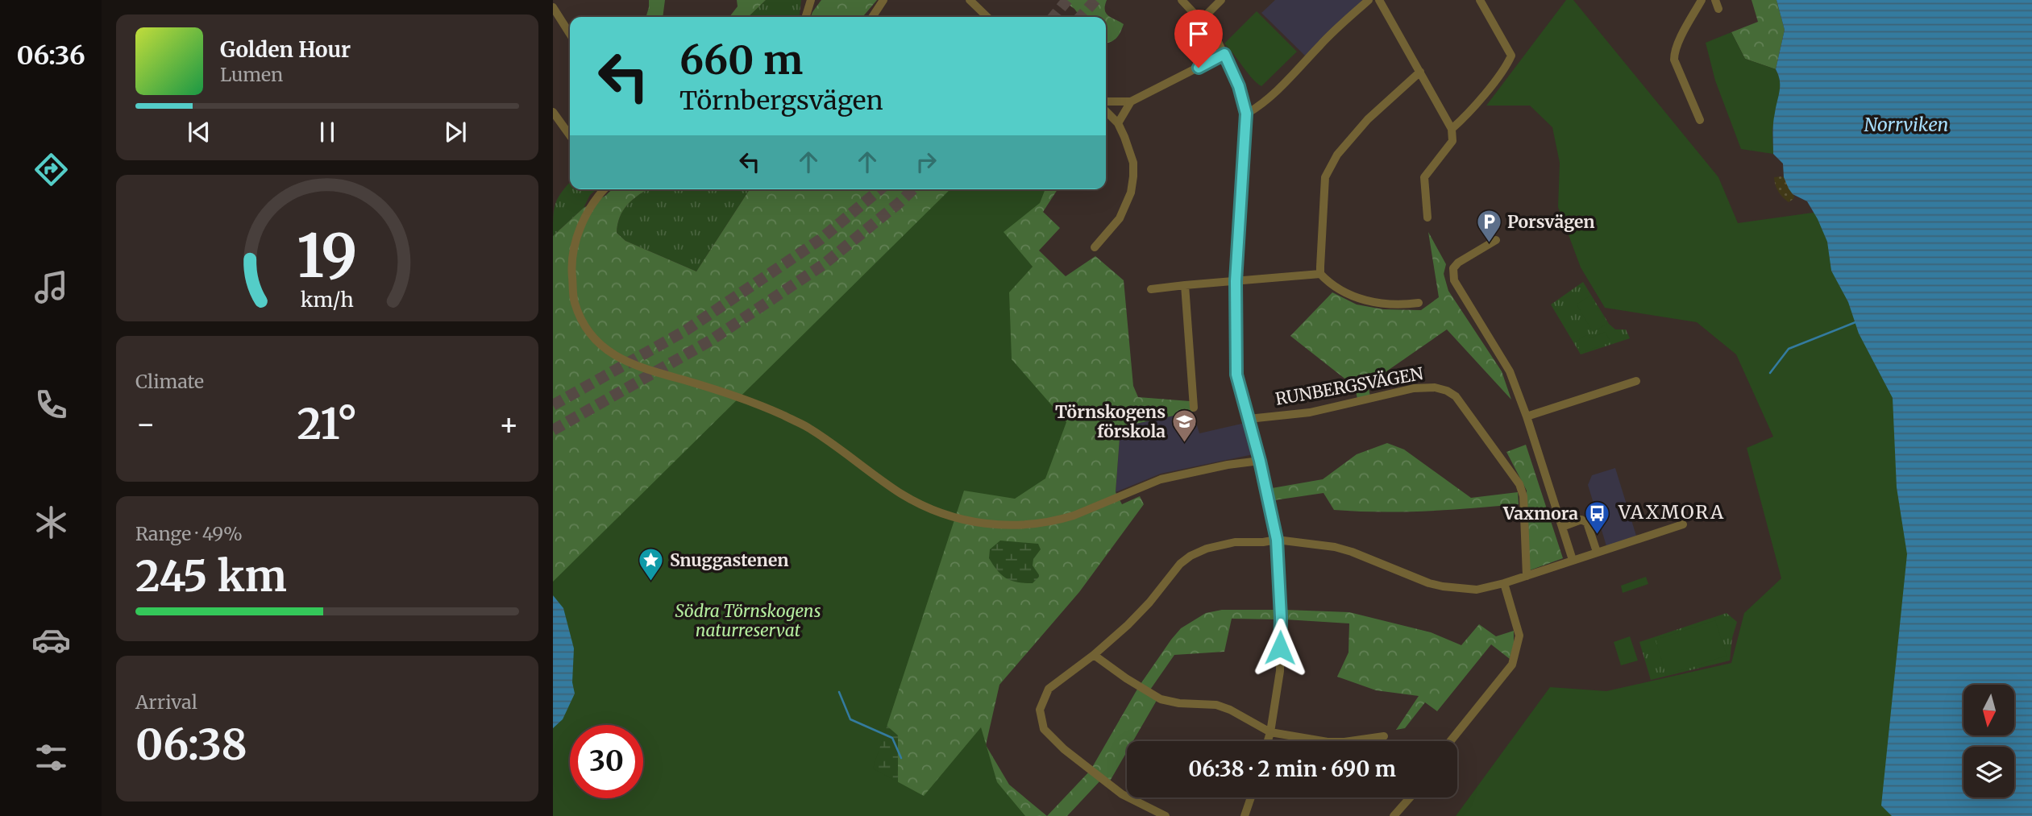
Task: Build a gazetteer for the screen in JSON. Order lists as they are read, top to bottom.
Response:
{
  "streets": {
    "street": ["RUNBERGSVÄGEN"]
  },
  "districts": ["VAXMORA"],
  "water": ["Norrviken"],
  "parks": ["Södra Törnskogens naturreservat"],
  "places": {
    "parking": ["Porsvägen"],
    "school or university": ["Törnskogens förskola"],
    "bus stop": ["Vaxmora"],
    "place": ["Snuggastenen"]
  },
  "north": "bottom",
  "page": {
    "tabs": "06:36",
    "turn": ["660 m", "Törnbergsvägen"],
    "song": ["Golden Hour", "Lumen"],
    "tile": [
      "Climate",
      ["Range · 49%", "245 km"],
      ["Arrival", "06:38"]
    ],
    "heat": ["−", "21°", "+"],
    "limit": "30",
    "trip": "06:38 · 2 min · 690 m",
    "gauge": ["19", "km/h"]
  }
}
